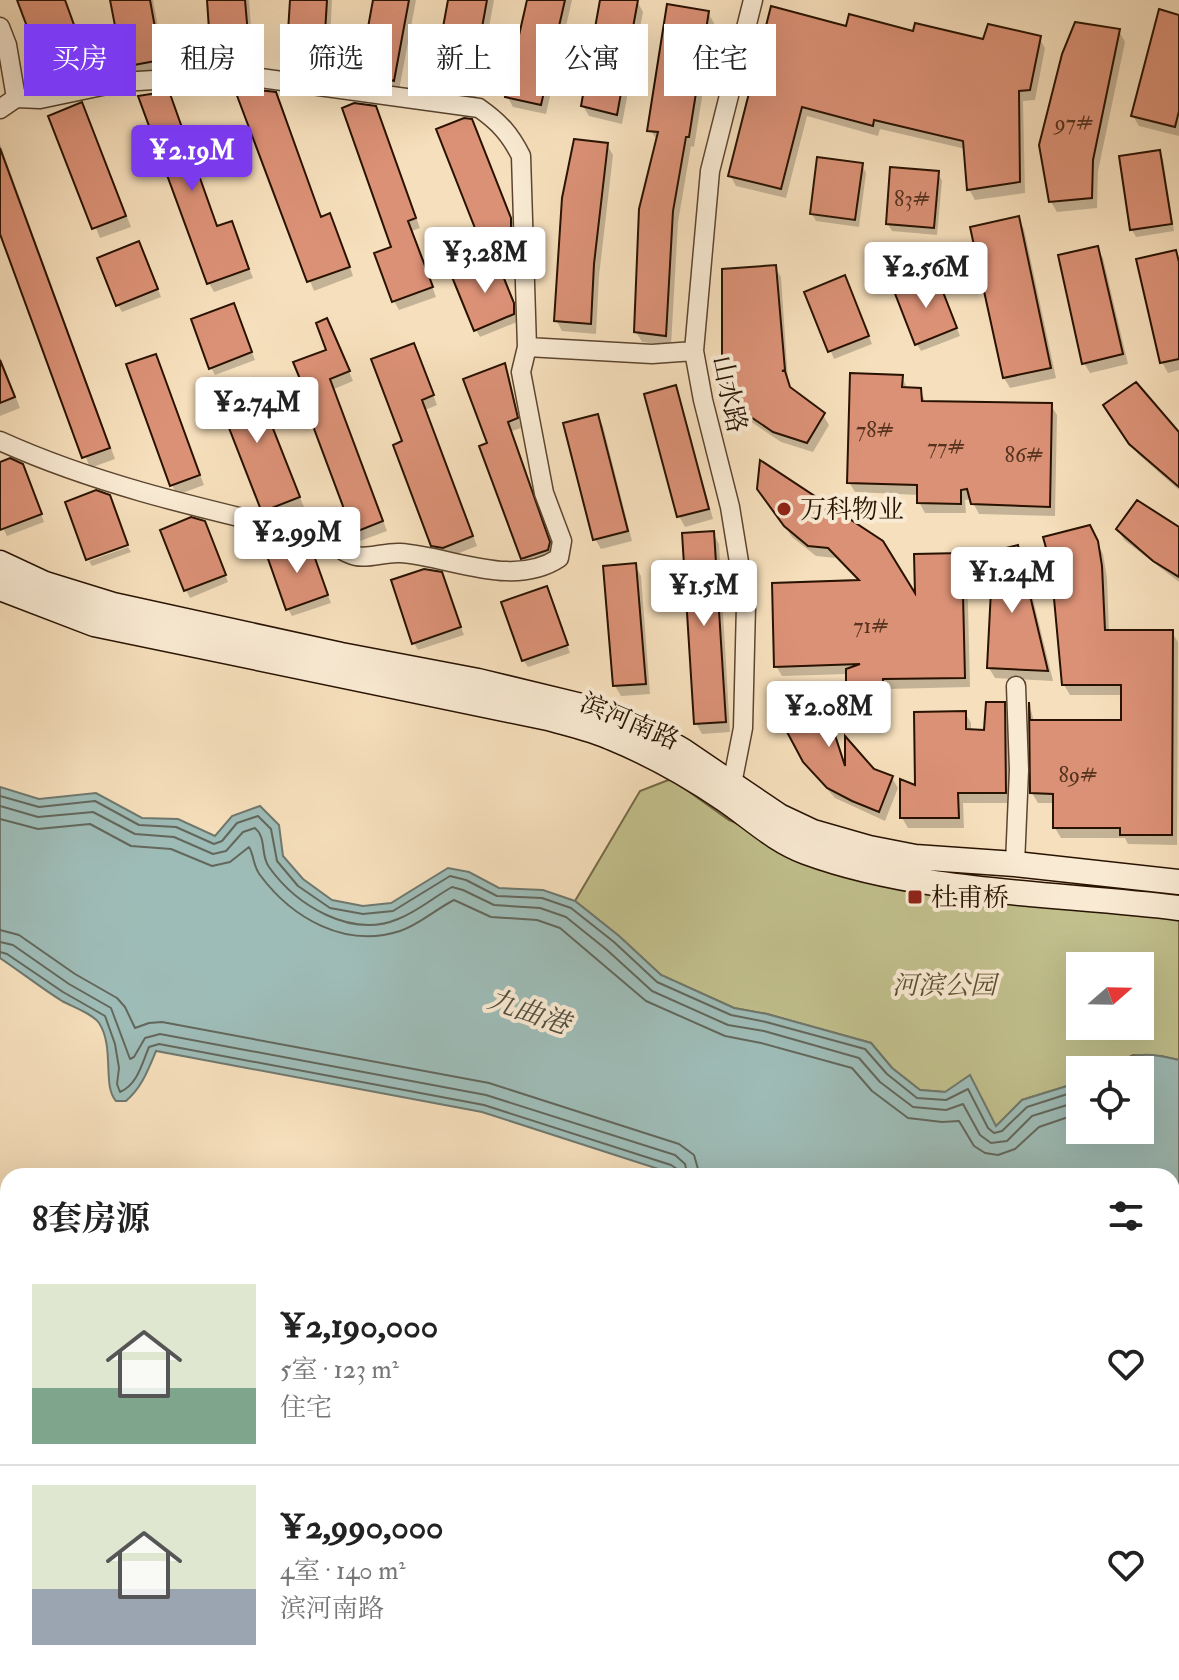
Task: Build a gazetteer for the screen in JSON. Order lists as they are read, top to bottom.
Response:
{
  "streets": {
    "street": ["山水路", "滨河南路"]
  },
  "crossings": [
    ["山水路", "滨河南路"]
  ],
  "water": ["九曲港"],
  "parks": ["河滨公园"],
  "places": {
    "other": ["万科物业"],
    "transit": ["杜甫桥"]
  },
  "house_numbers": [
    "97#",
    "83#",
    "78#",
    "77#",
    "86#",
    "71#",
    "89#"
  ],
  "north": "right",
  "page": {
    "chip": [
      "买房",
      "租房",
      "筛选",
      "新上",
      "公寓",
      "住宅"
    ],
    "price": [
      "¥2.19M",
      "¥3.28M",
      "¥2.56M",
      "¥2.74M",
      "¥2.99M",
      "¥1.24M",
      "¥1.5M",
      "¥2.08M"
    ],
    "heading": "8套房源",
    "list": [
      {
        "name": "¥2,190,000",
        "note": "5室 · 123 m² · 住宅"
      },
      {
        "name": "¥2,990,000",
        "note": "4室 · 140 m² · 滨河南路"
      }
    ]
  }
}
